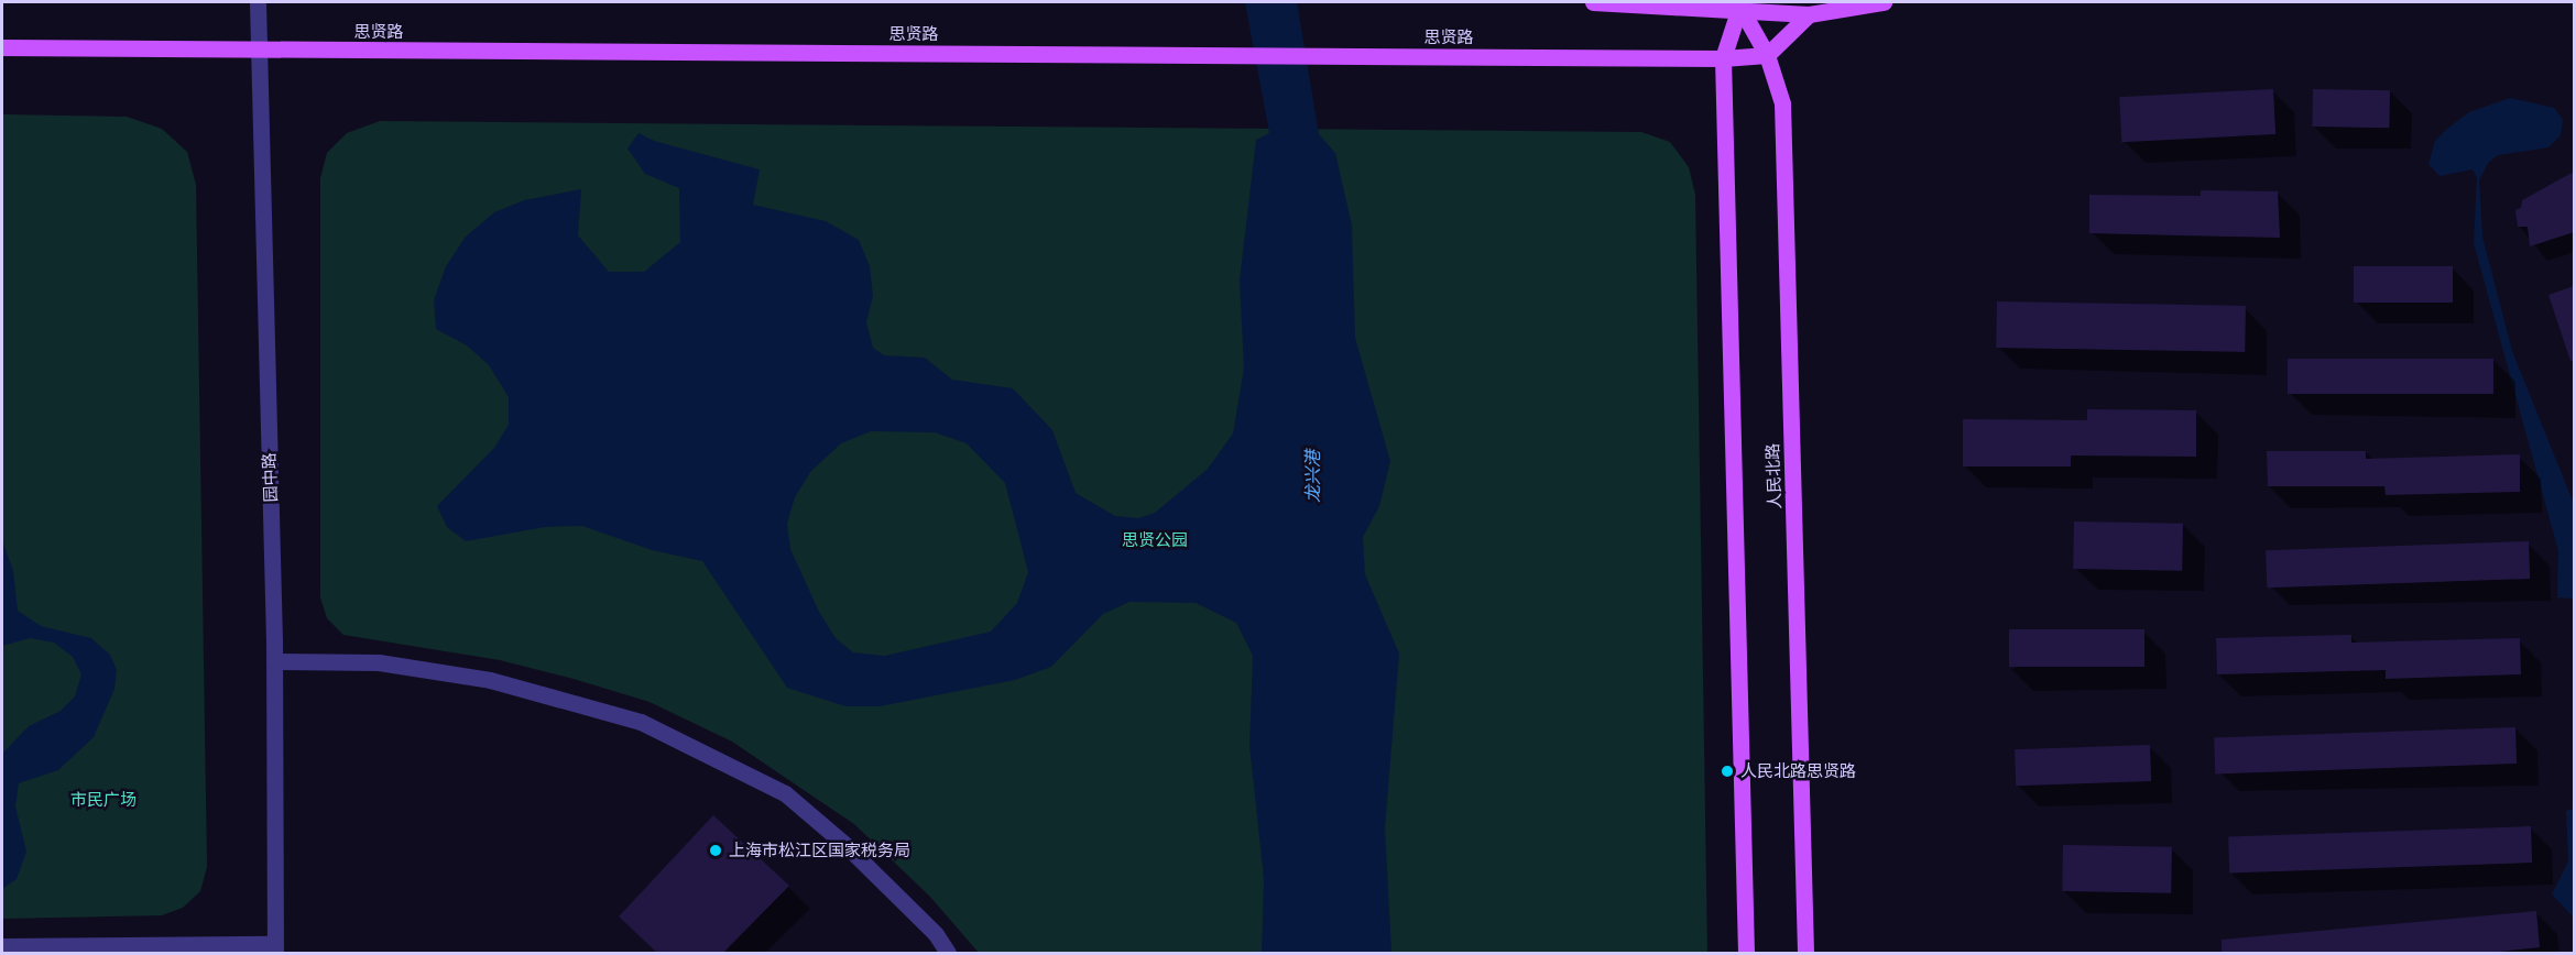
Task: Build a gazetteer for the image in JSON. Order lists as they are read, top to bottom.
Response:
{
  "streets": {
    "main road": ["思贤路", "人民北路"],
    "street": ["园中路"]
  },
  "crossings": [
    ["思贤路", "人民北路"],
    ["思贤路", "园中路"]
  ],
  "water": ["龙兴港"],
  "parks": ["思贤公园", "市民广场"],
  "places": ["人民北路思贤路", "上海市松江区国家税务局"]
}
